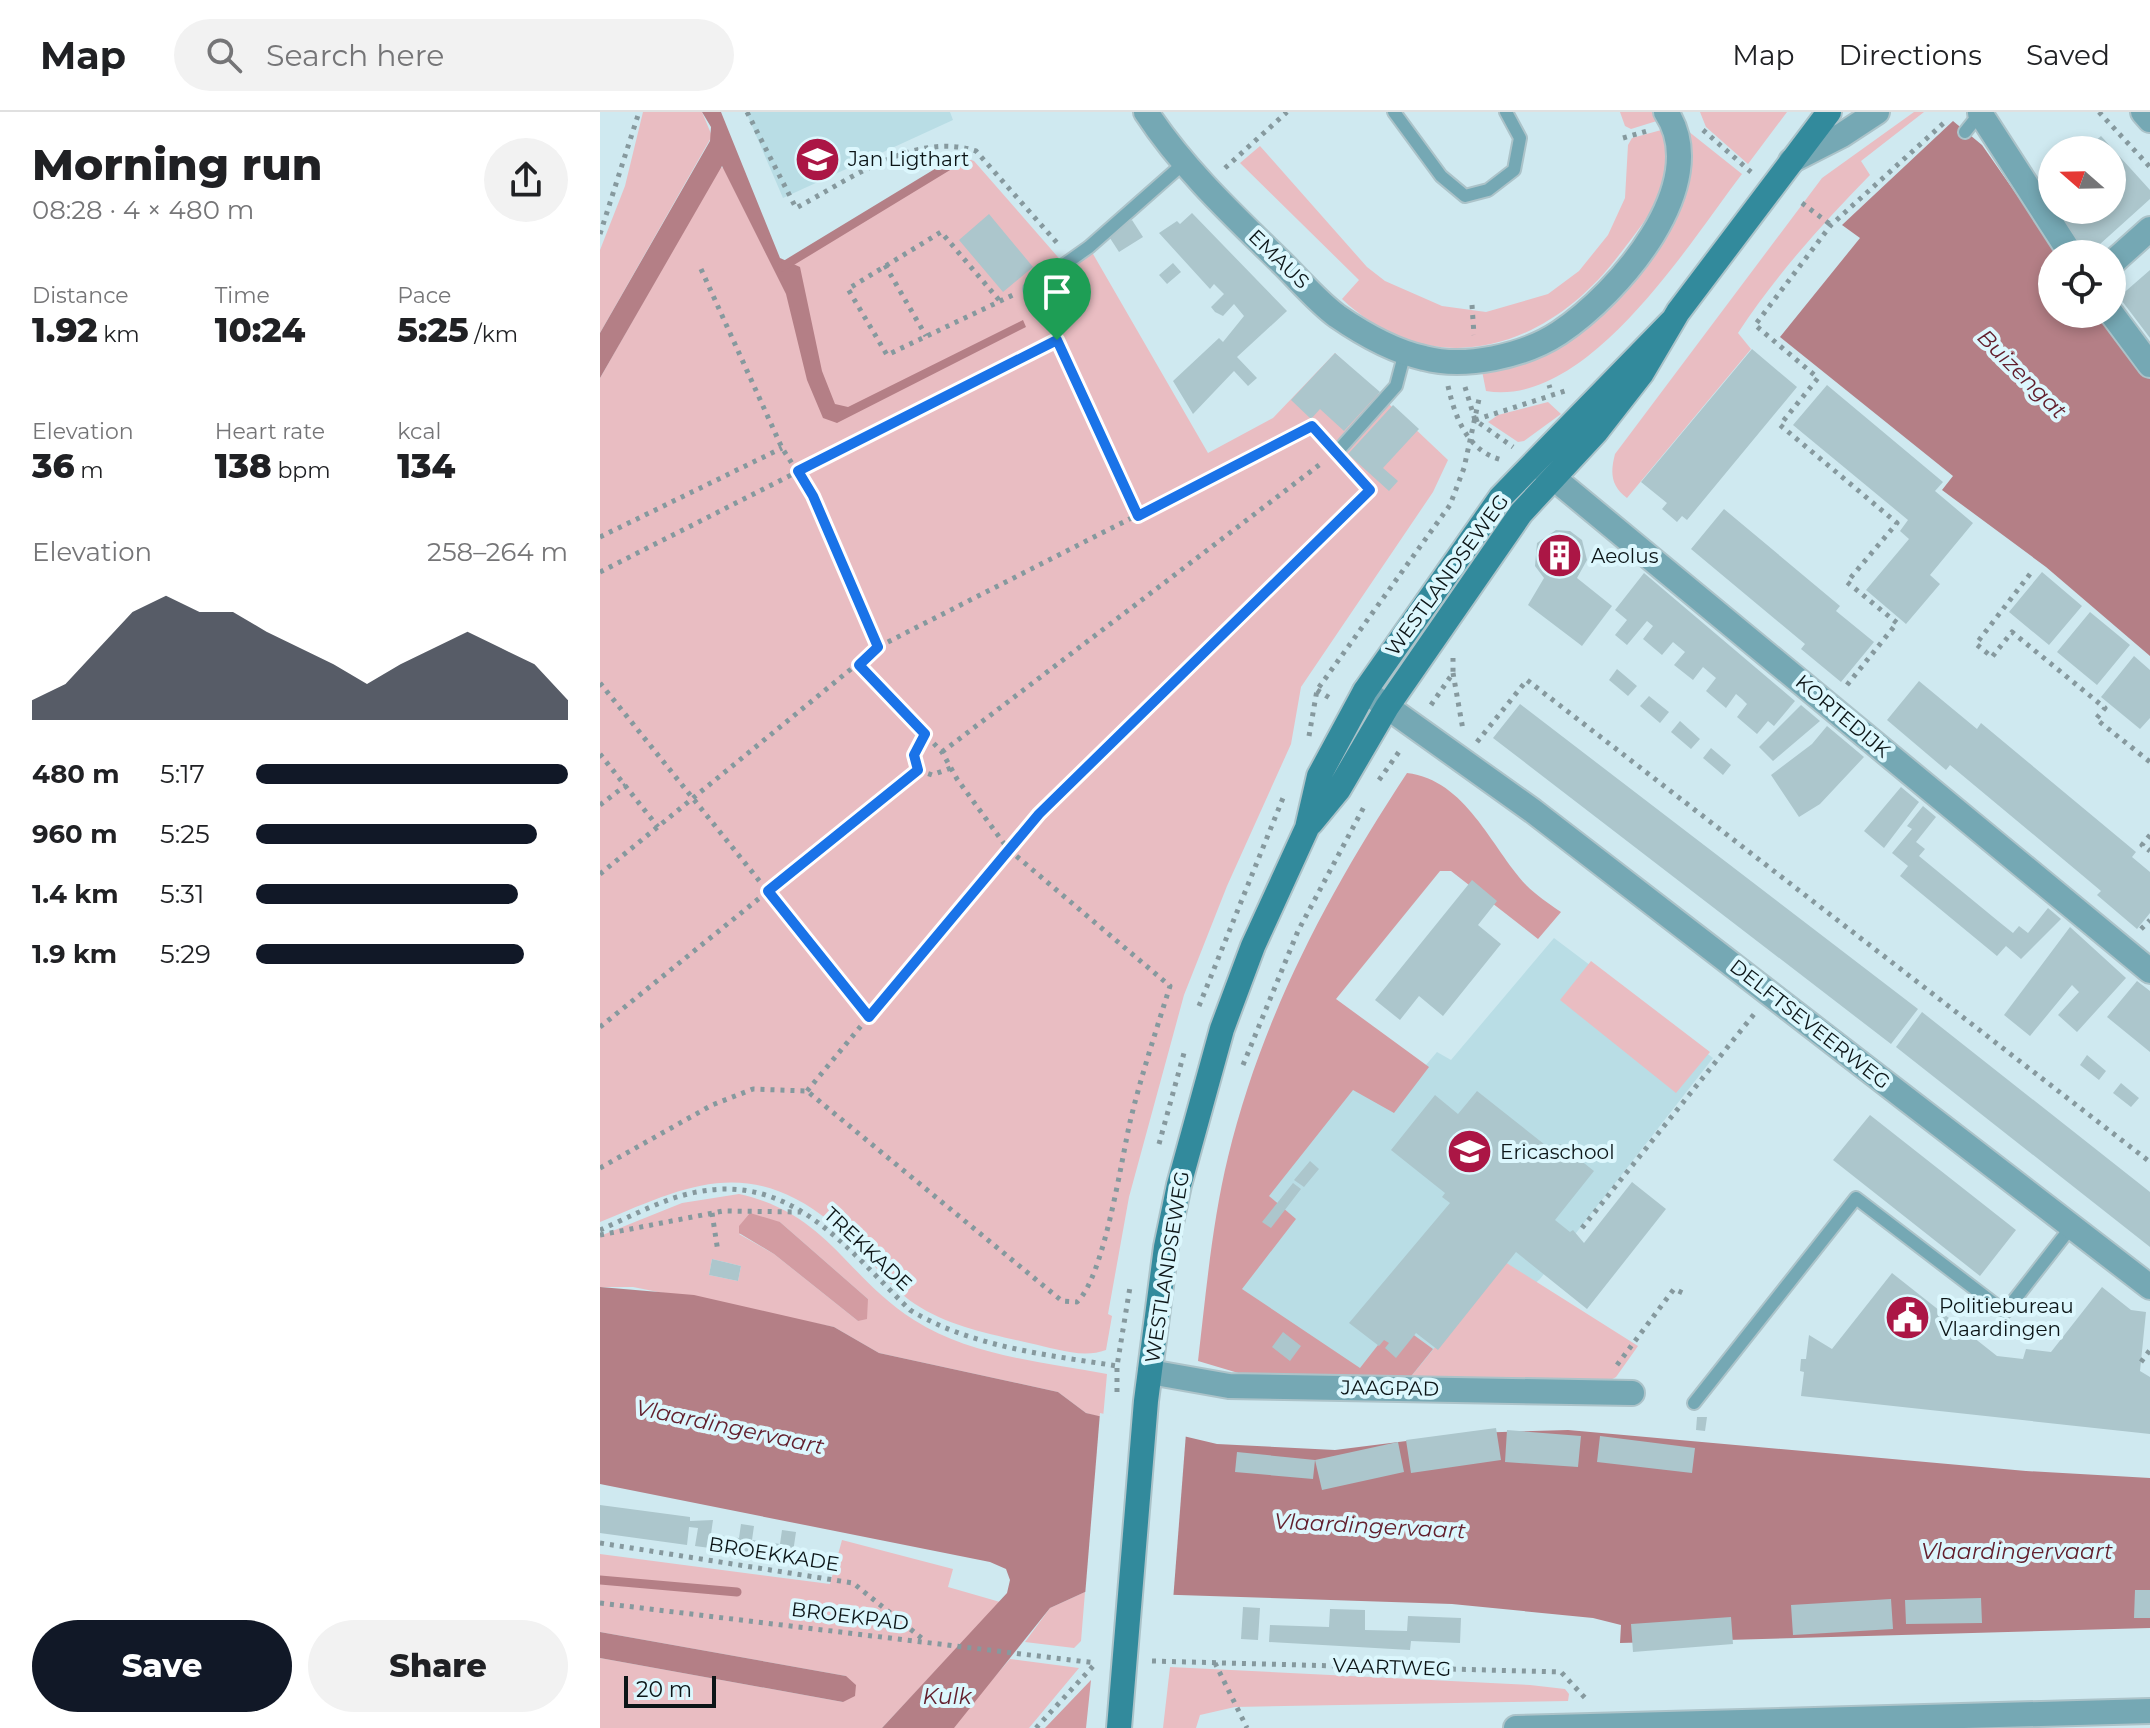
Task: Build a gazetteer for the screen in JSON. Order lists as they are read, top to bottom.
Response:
{
  "streets": {
    "main road": ["WESTLANDSEWEG"],
    "street": [
      "EMAUS",
      "KORTEDIJK",
      "DELFTSEVEERWEG",
      "JAAGPAD"
    ],
    "path": [
      "TREKKADE",
      "BROEKKADE",
      "BROEKPAD",
      "VAARTWEG"
    ]
  },
  "crossings": [
    ["WESTLANDSEWEG", "KORTEDIJK"],
    ["WESTLANDSEWEG", "DELFTSEVEERWEG"],
    ["WESTLANDSEWEG", "TREKKADE"],
    ["WESTLANDSEWEG", "JAAGPAD"],
    ["BROEKKADE", "BROEKPAD"]
  ],
  "water": ["Buizengat", "Vlaardingervaart", "Kulk"],
  "places": {
    "school or university": ["Jan Ligthart", "Ericaschool"],
    "building": ["Aeolus"],
    "public building": ["Politiebureau Vlaardingen"]
  },
  "scale_bar": "20 m",
  "north": "left",
  "page": {
    "header": "Map",
    "search": "Search here",
    "nav": ["Map", "Directions", "Saved"],
    "heading": ["Morning run", "08:28 · 4 × 480 m"],
    "stats": [
      ["Distance", "1.92 km"],
      ["Time", "10:24"],
      ["Pace", "5:25 /km"],
      ["Elevation", "36 m"],
      ["Heart rate", "138 bpm"],
      ["kcal", "134"]
    ],
    "chart": ["Elevation", "258–264 m"],
    "list": [
      {
        "name": "480 m",
        "note": "5:17"
      },
      {
        "name": "960 m",
        "note": "5:25"
      },
      {
        "name": "1.4 km",
        "note": "5:31"
      },
      {
        "name": "1.9 km",
        "note": "5:29"
      }
    ],
    "buttons": ["Save", "Share"],
    "scale": "20 m"
  }
}
